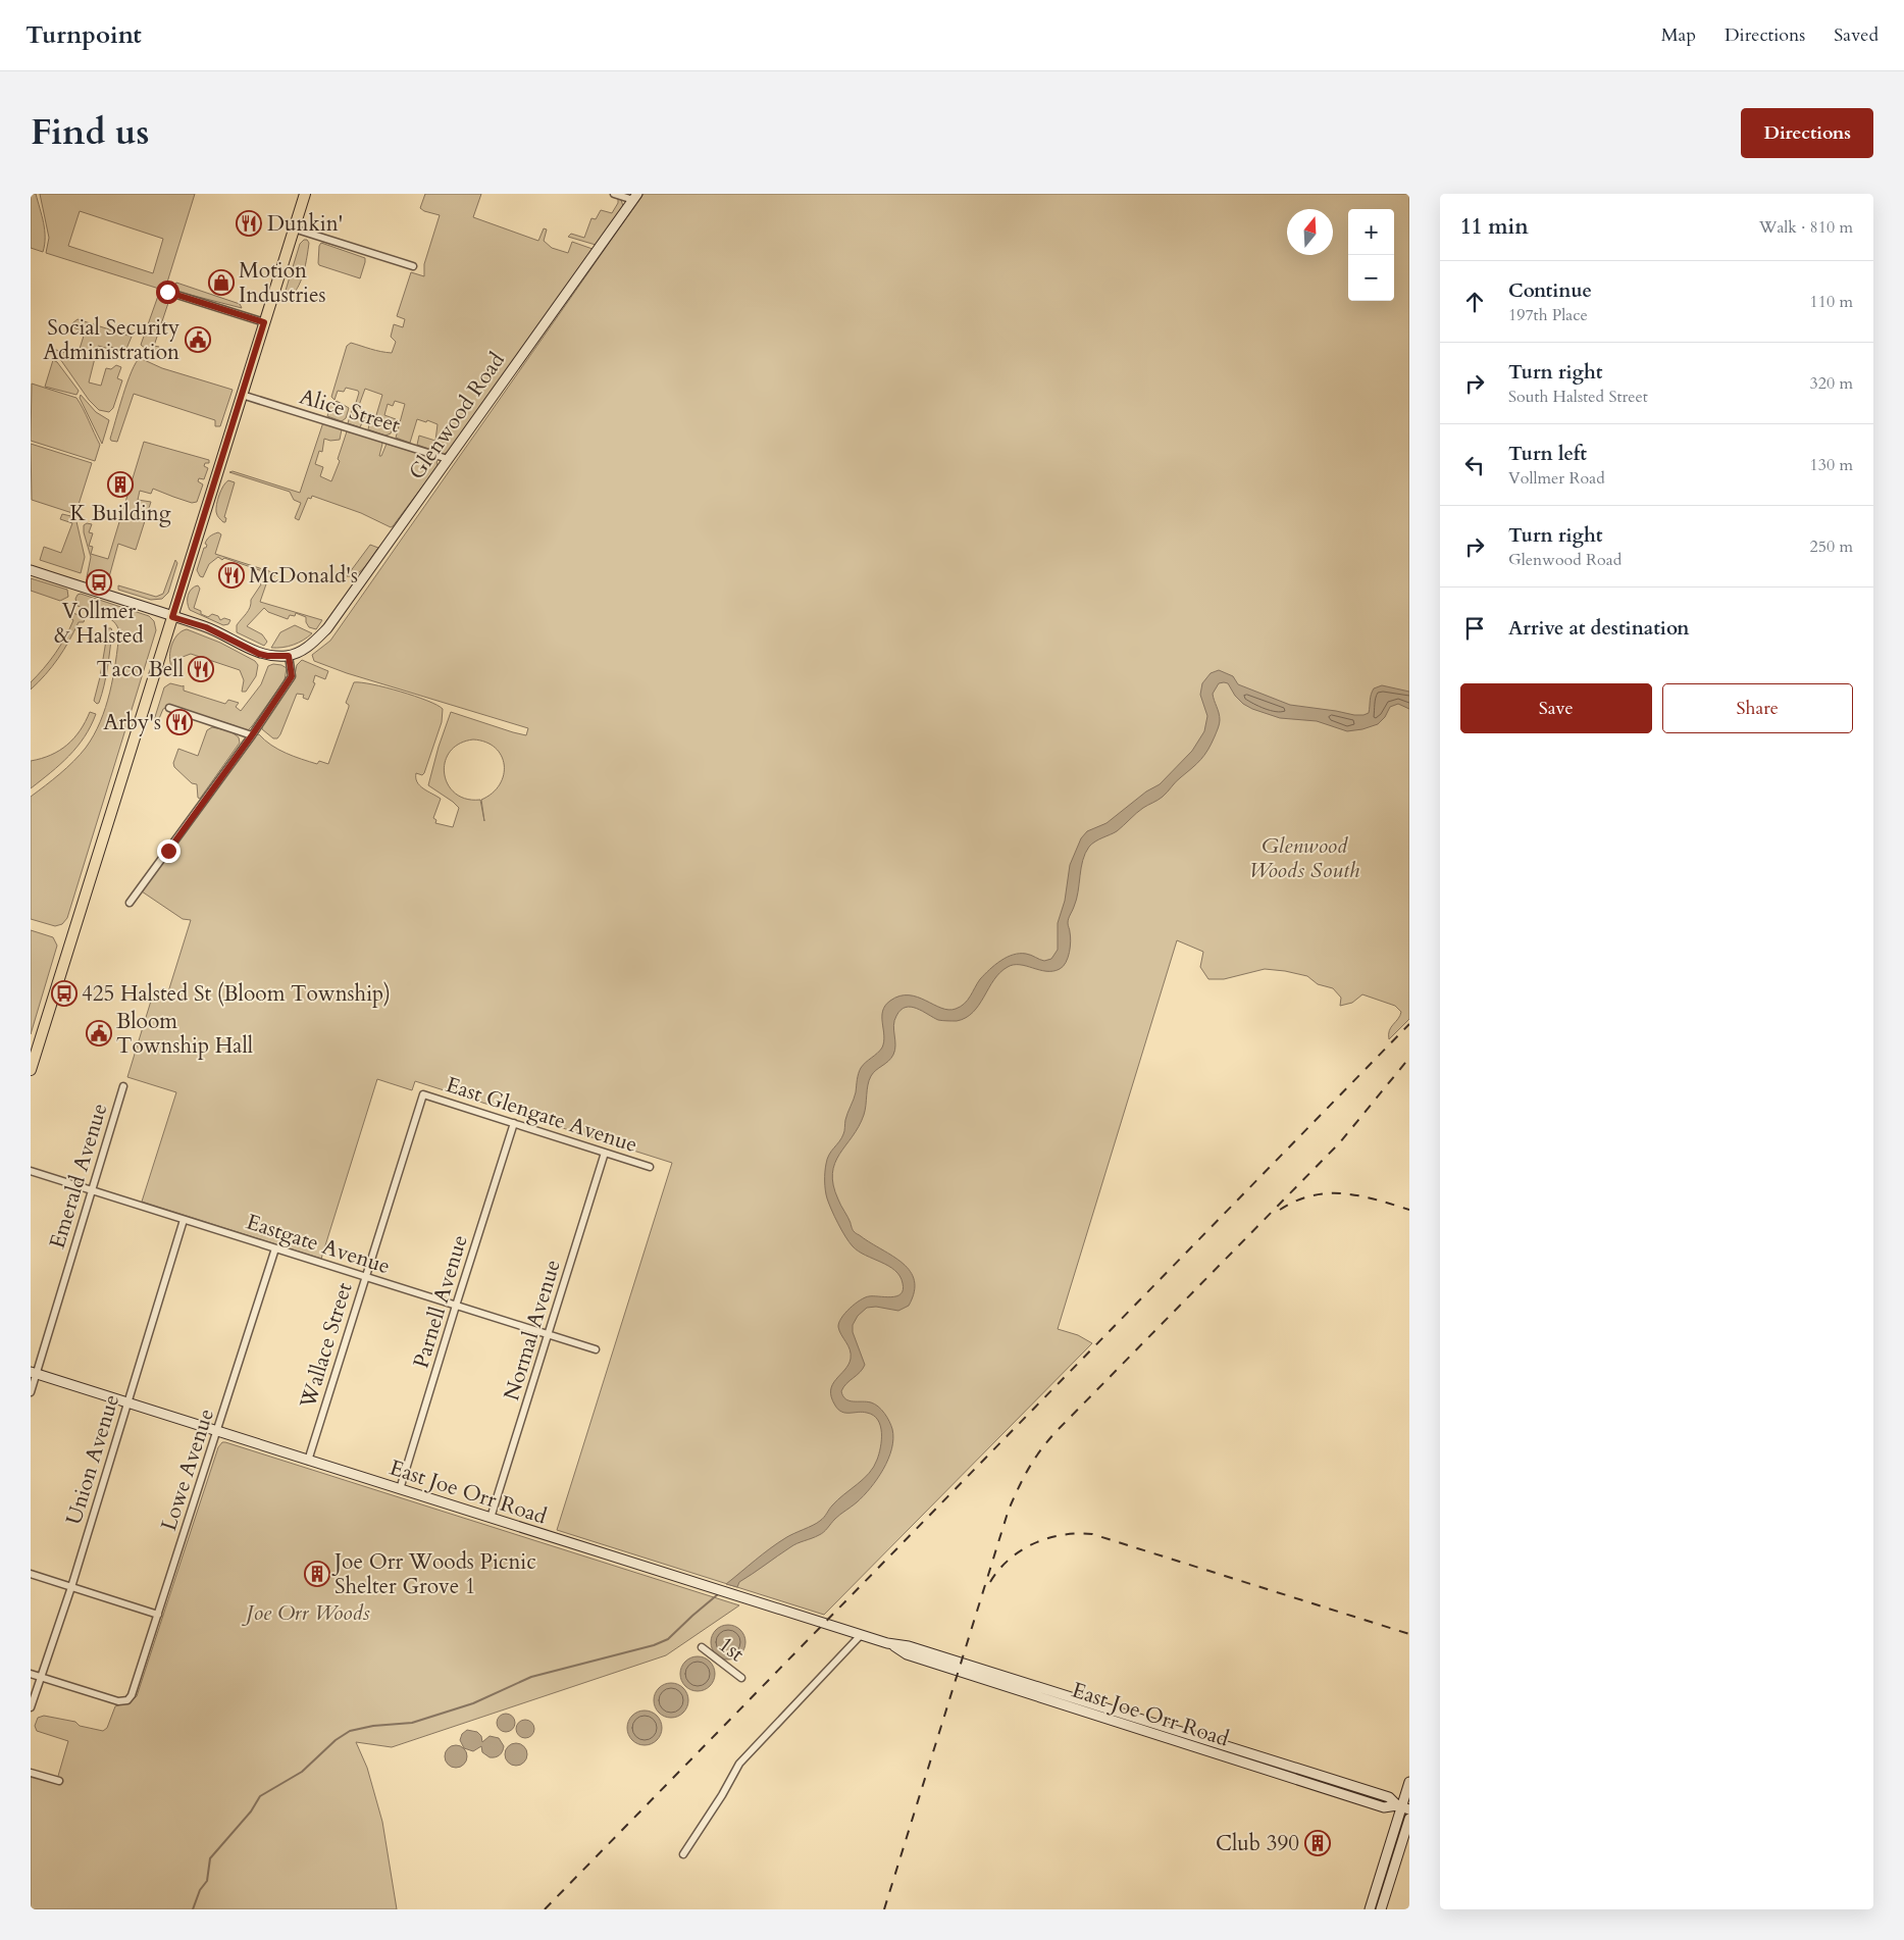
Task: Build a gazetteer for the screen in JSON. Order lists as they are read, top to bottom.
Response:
{
  "streets": {
    "street": [
      "Alice Street",
      "Glenwood Road",
      "East Glengate Avenue",
      "Emerald Avenue",
      "Eastgate Avenue",
      "Parnell Avenue",
      "Normal Avenue",
      "Wallace Street",
      "Union Avenue",
      "Lowe Avenue",
      "East Joe Orr Road",
      "1st"
    ]
  },
  "crossings": [
    ["Alice Street", "Glenwood Road"],
    ["East Glengate Avenue", "Parnell Avenue"],
    ["East Glengate Avenue", "Normal Avenue"],
    ["East Glengate Avenue", "Wallace Street"],
    ["Emerald Avenue", "Eastgate Avenue"],
    ["Emerald Avenue", "East Joe Orr Road"],
    ["Eastgate Avenue", "Parnell Avenue"],
    ["Eastgate Avenue", "Normal Avenue"],
    ["Eastgate Avenue", "Wallace Street"],
    ["Eastgate Avenue", "Union Avenue"],
    ["Eastgate Avenue", "Lowe Avenue"],
    ["Parnell Avenue", "East Joe Orr Road"],
    ["Normal Avenue", "East Joe Orr Road"],
    ["Wallace Street", "East Joe Orr Road"],
    ["Union Avenue", "Lowe Avenue"],
    ["Union Avenue", "East Joe Orr Road"],
    ["Lowe Avenue", "East Joe Orr Road"]
  ],
  "parks": ["Glenwood Woods South", "Joe Orr Woods"],
  "places": {
    "restaurant": [
      "Dunkin'",
      "McDonald's",
      "Taco Bell",
      "Arby's"
    ],
    "shop": ["Motion Industries"],
    "public building": ["Social Security Administration", "Bloom Township Hall"],
    "building": ["K Building", "Joe Orr Woods Picnic Shelter Grove 1", "Club 390"],
    "bus stop": ["Vollmer & Halsted", "425 Halsted St (Bloom Township)"]
  },
  "north": "top",
  "page": {
    "header": "Turnpoint",
    "nav": ["Map", "Directions", "Saved"],
    "title": "Find us",
    "buttons": [
      "Directions",
      ["Save", "Share"]
    ],
    "heading": ["11 min", "Walk · 810 m"],
    "map_buttons": ["+", "−"],
    "list": [
      ["Continue", "197th Place", "110 m"],
      ["Turn right", "South Halsted Street", "320 m"],
      ["Turn left", "Vollmer Road", "130 m"],
      ["Turn right", "Glenwood Road", "250 m"],
      "Arrive at destination"
    ]
  }
}
